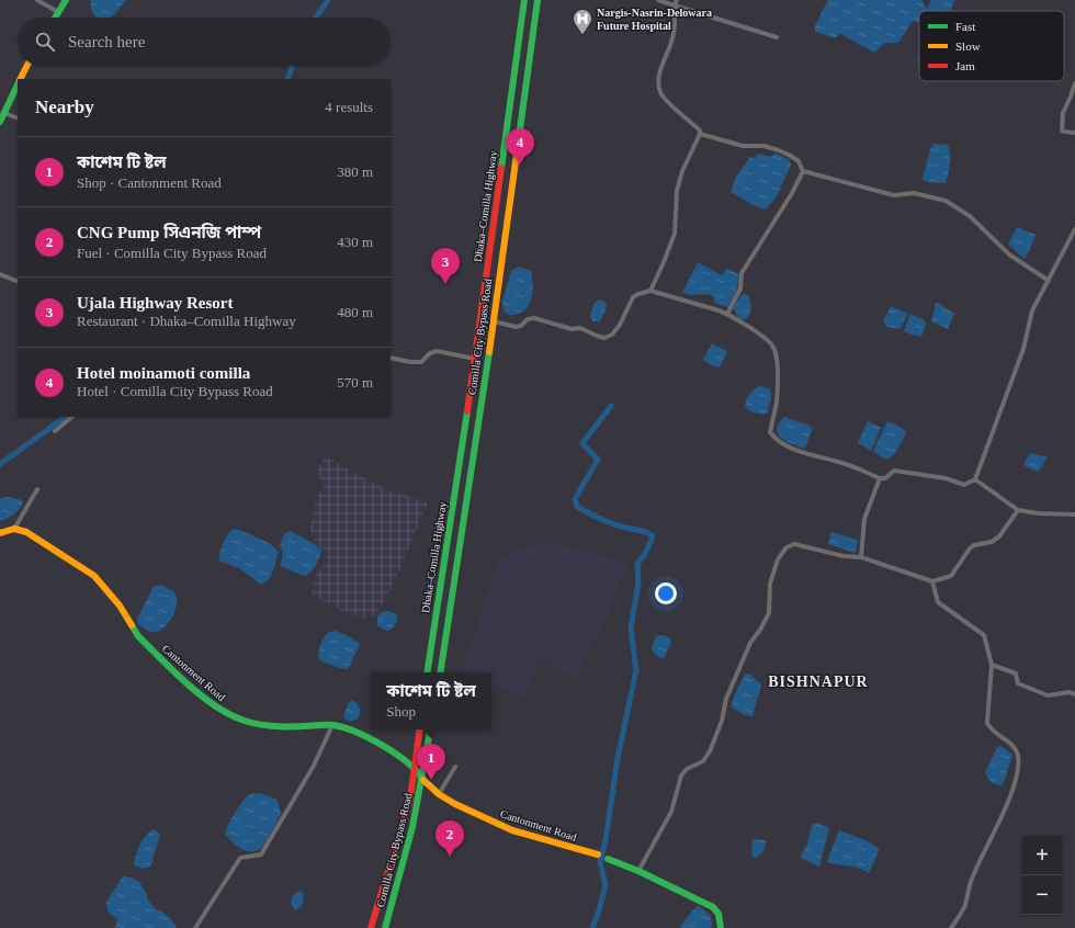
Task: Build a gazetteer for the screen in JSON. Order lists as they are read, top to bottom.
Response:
{
  "streets": {
    "main road": ["Dhaka–Comilla Highway", "Comilla City Bypass Road", "Cantonment Road"]
  },
  "crossings": [
    ["Comilla City Bypass Road", "Cantonment Road"]
  ],
  "districts": ["BISHNAPUR"],
  "places": {
    "hospital": ["Nargis-Nasrin-Delowara Future Hospital"]
  },
  "legend": ["Fast", "Slow", "Jam"],
  "page": {
    "search": "Search here",
    "heading": ["Nearby", "4 results"],
    "pins": [
      "4",
      "3",
      "1",
      "2"
    ],
    "list": [
      {
        "mark": "1",
        "name": "কাশেম টি ষ্টল",
        "note": "Shop · Cantonment Road",
        "value": "380 m"
      },
      {
        "mark": "2",
        "name": "CNG Pump সিএনজি পাম্প",
        "note": "Fuel · Comilla City Bypass Road",
        "value": "430 m"
      },
      {
        "mark": "3",
        "name": "Ujala Highway Resort",
        "note": "Restaurant · Dhaka–Comilla Highway",
        "value": "480 m"
      },
      {
        "mark": "4",
        "name": "Hotel moinamoti comilla",
        "note": "Hotel · Comilla City Bypass Road",
        "value": "570 m"
      }
    ],
    "popup": ["কাশেম টি ষ্টল", "Shop"],
    "map_buttons": ["+", "−"]
  }
}
